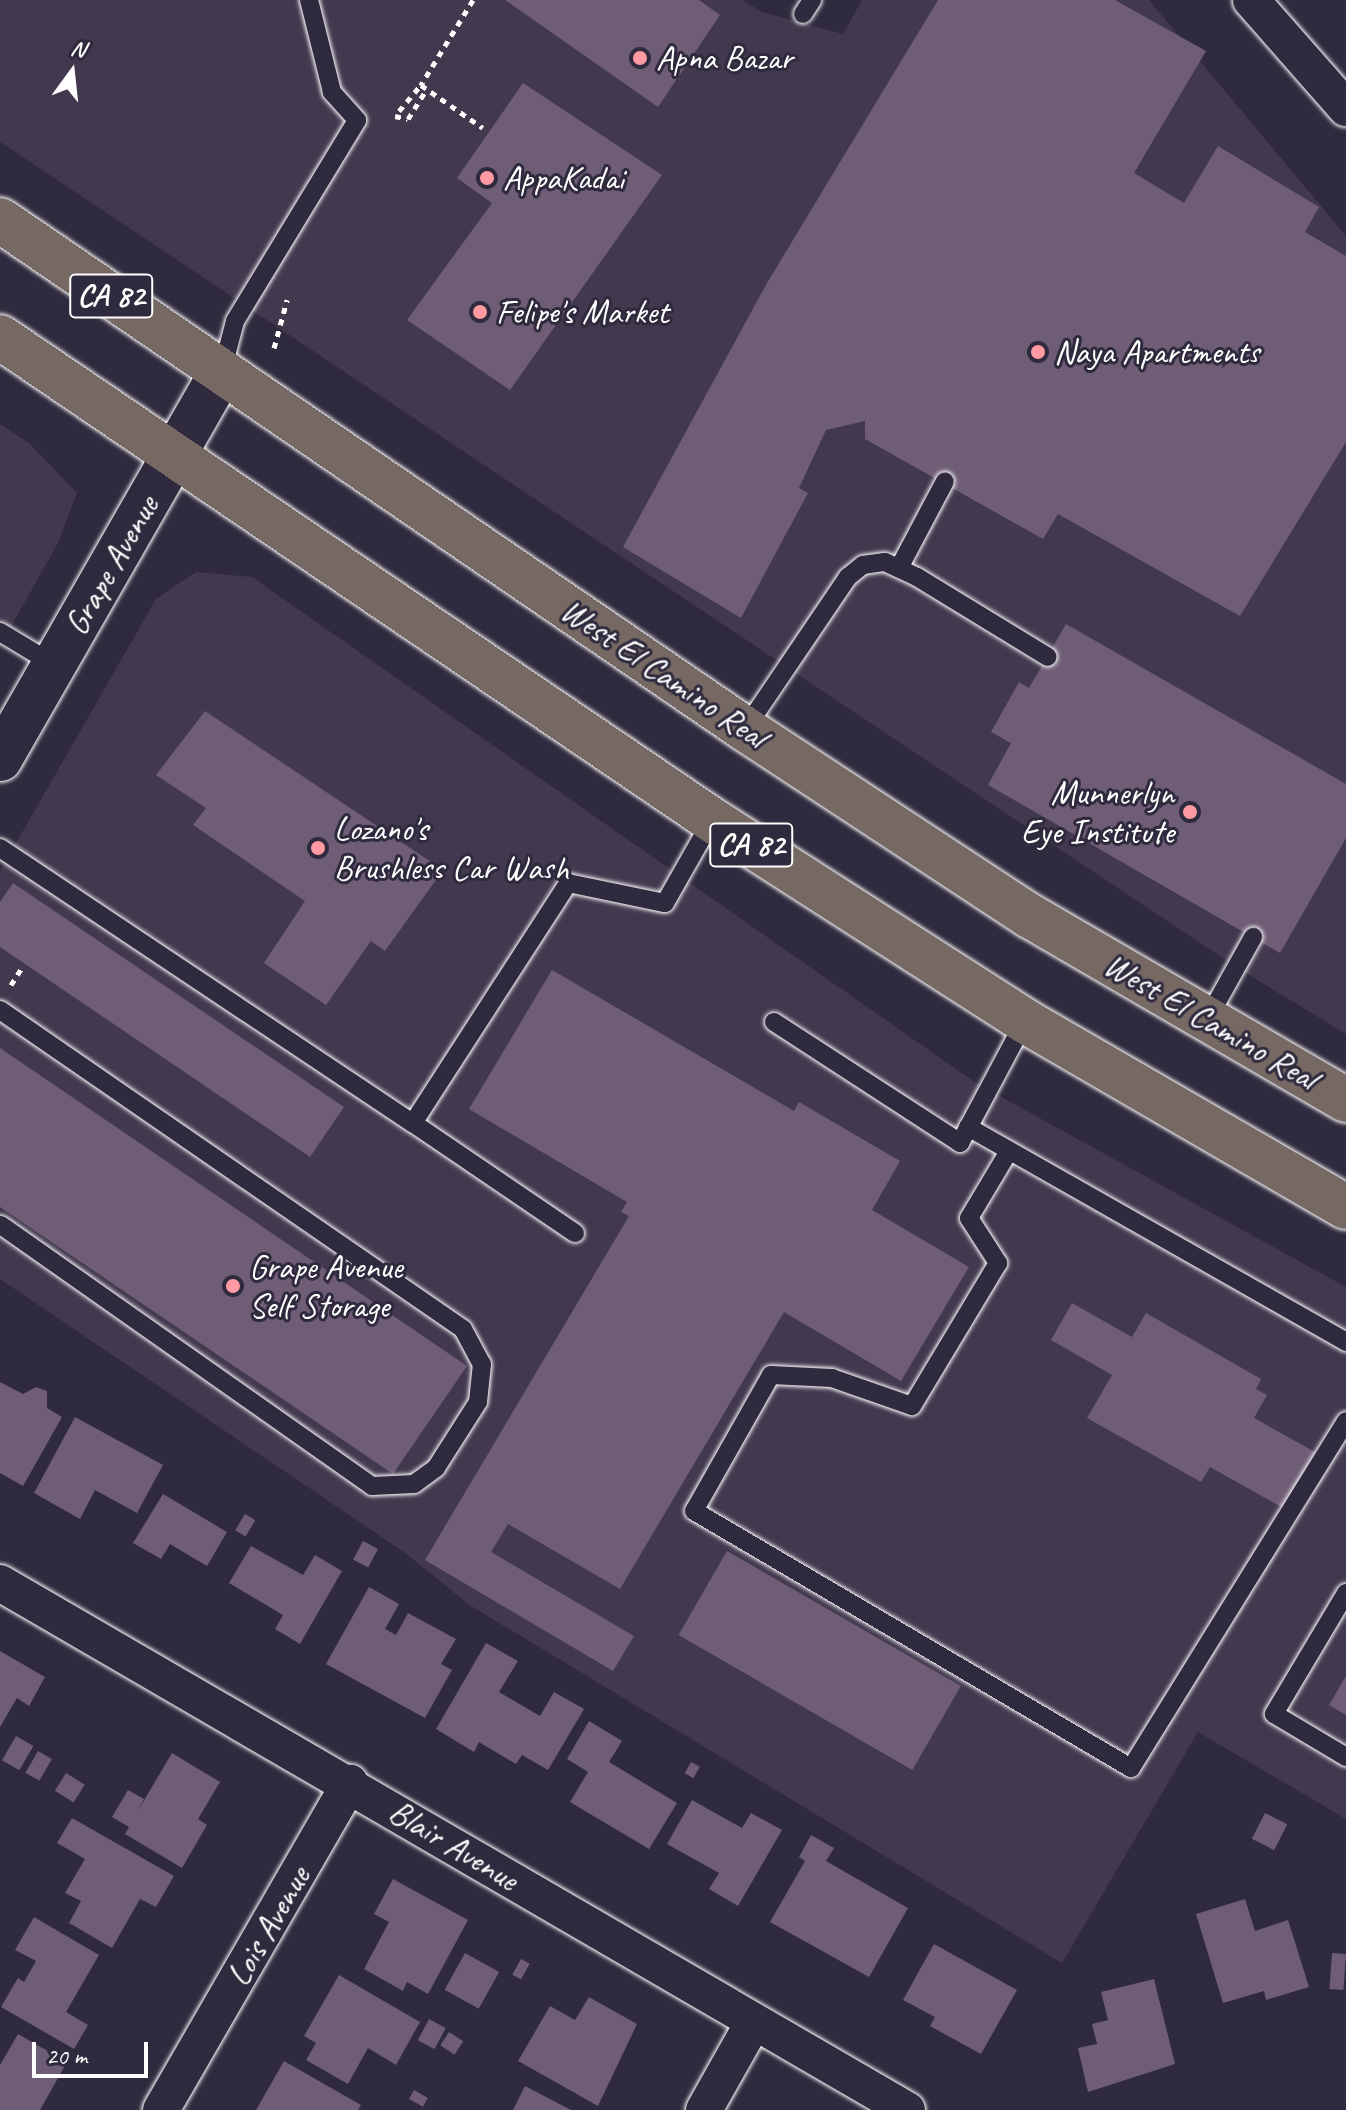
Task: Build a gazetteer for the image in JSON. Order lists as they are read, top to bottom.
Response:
{
  "streets": {
    "main road": ["CA 82", "West El Camino Real"],
    "street": ["Grape Avenue", "Blair Avenue", "Lois Avenue"]
  },
  "crossings": [
    ["CA 82", "Grape Avenue"],
    ["Grape Avenue", "West El Camino Real"],
    ["Blair Avenue", "Lois Avenue"]
  ],
  "places": [
    "Apna Bazar",
    "AppaKadai",
    "Felipe's Market",
    "Naya Apartments",
    "Munnerlyn Eye Institute",
    "Lozano's Brushless Car Wash",
    "Grape Avenue Self Storage"
  ],
  "scale_bar": "20 m",
  "north": "top"
}
